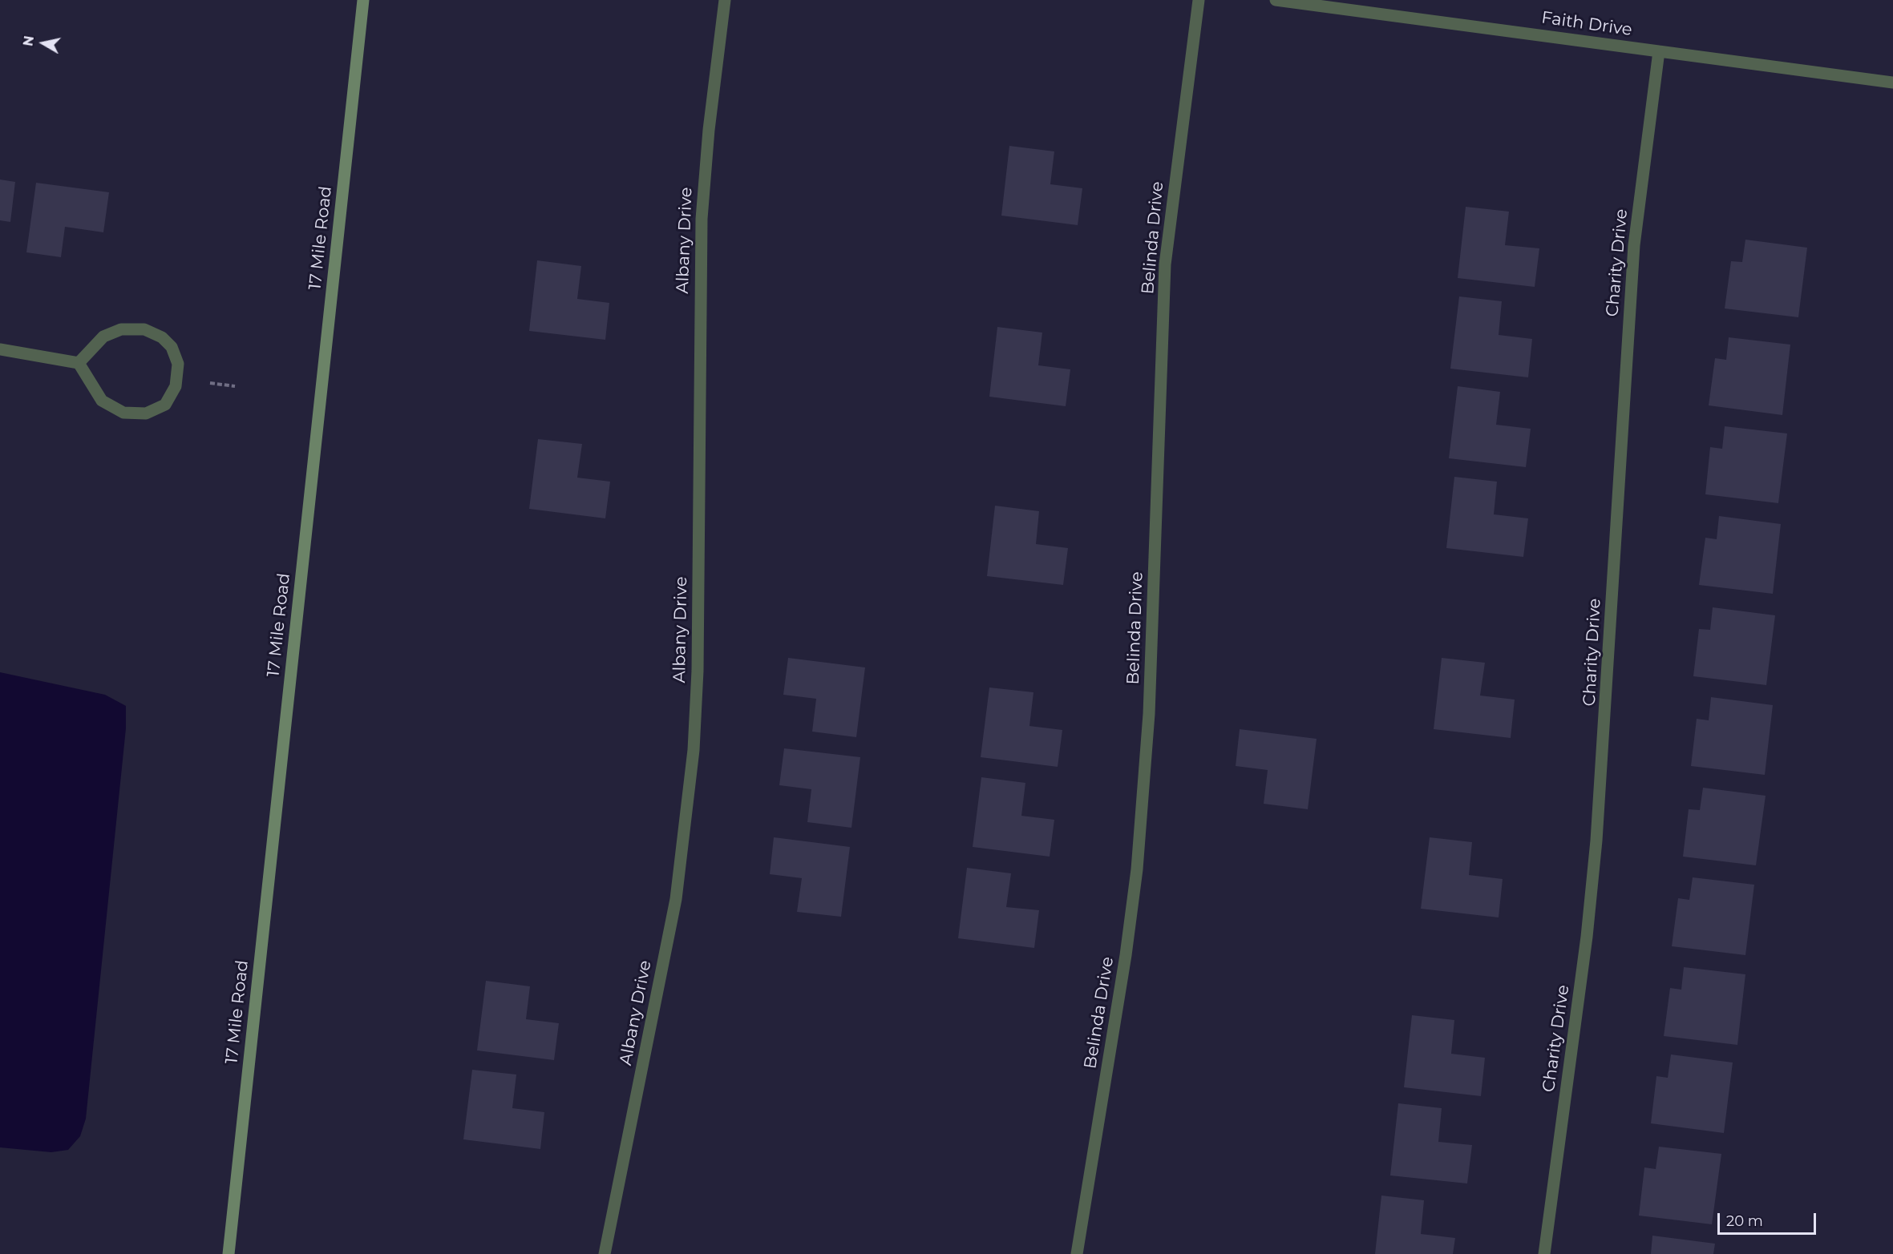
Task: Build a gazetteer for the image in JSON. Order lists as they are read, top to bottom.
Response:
{
  "streets": {
    "main road": ["17 Mile Road"],
    "street": [
      "Faith Drive",
      "Belinda Drive",
      "Albany Drive",
      "Charity Drive"
    ]
  },
  "crossings": [
    ["Faith Drive", "Charity Drive"]
  ],
  "scale_bar": "20 m",
  "north": "left"
}
